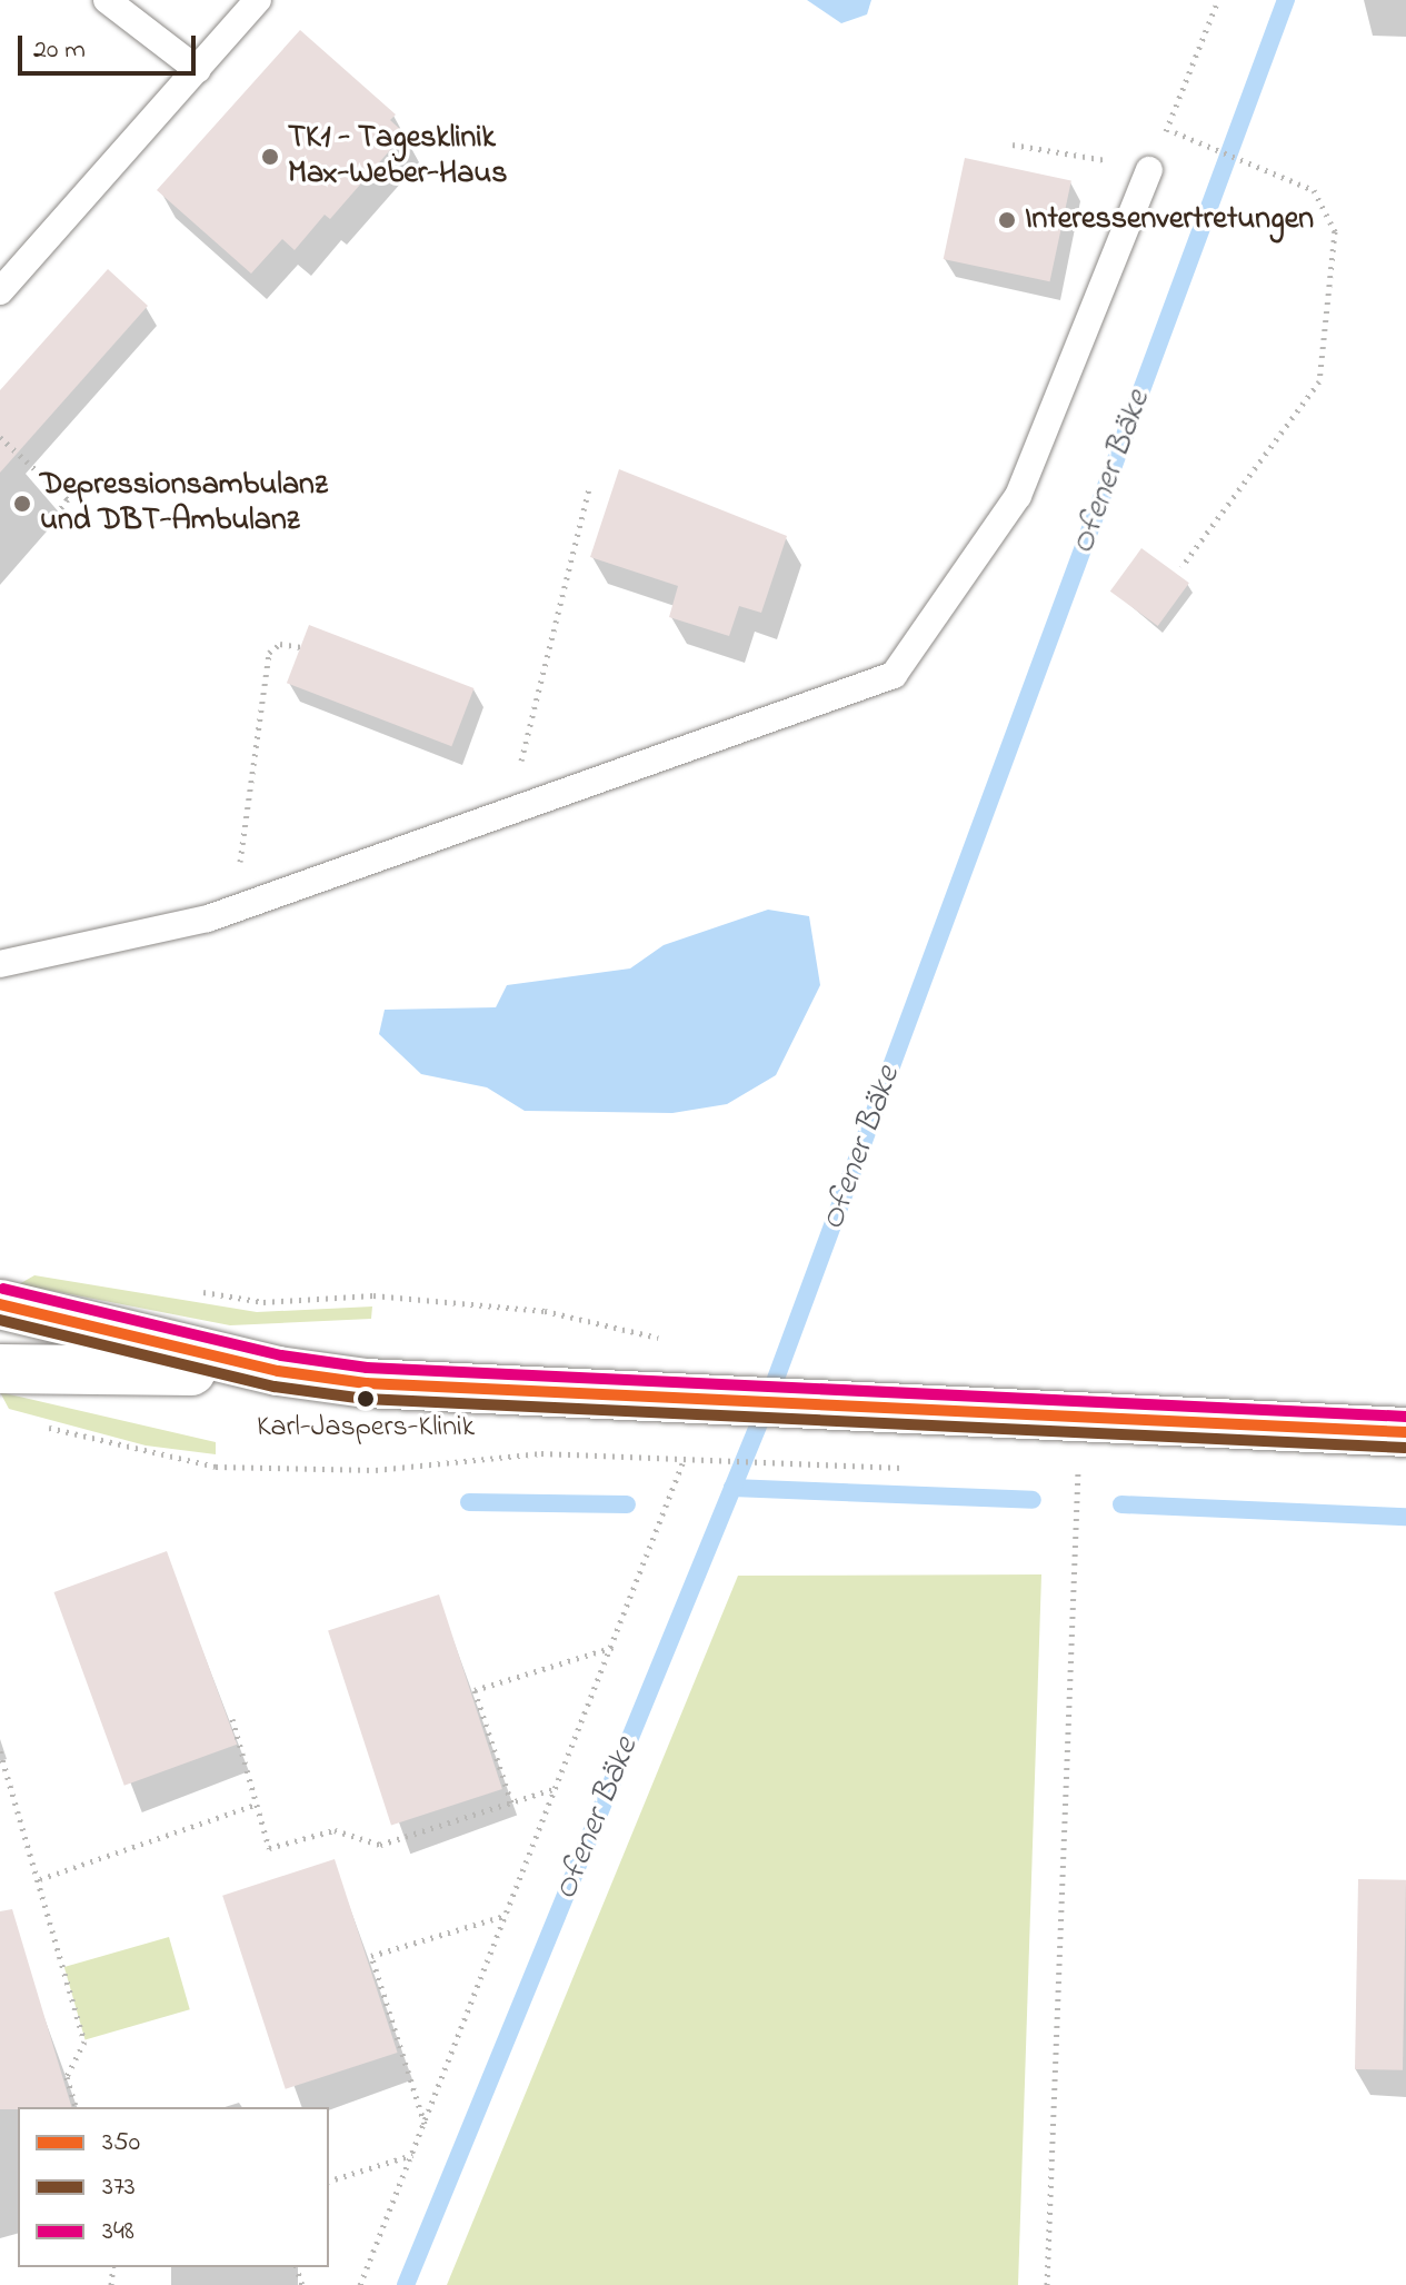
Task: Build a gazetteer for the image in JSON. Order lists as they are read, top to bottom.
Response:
{
  "water": ["Ofener Bäke"],
  "places": [
    "TK1 - Tagesklinik Max-Weber-Haus",
    "Interessenvertretungen",
    "Depressionsambulanz und DBT-Ambulanz",
    "Karl-Jaspers-Klinik"
  ],
  "lines": ["transit line 348", "transit line 350", "transit line 373"],
  "legend": ["350", "373", "348"],
  "scale_bar": "20 m"
}
